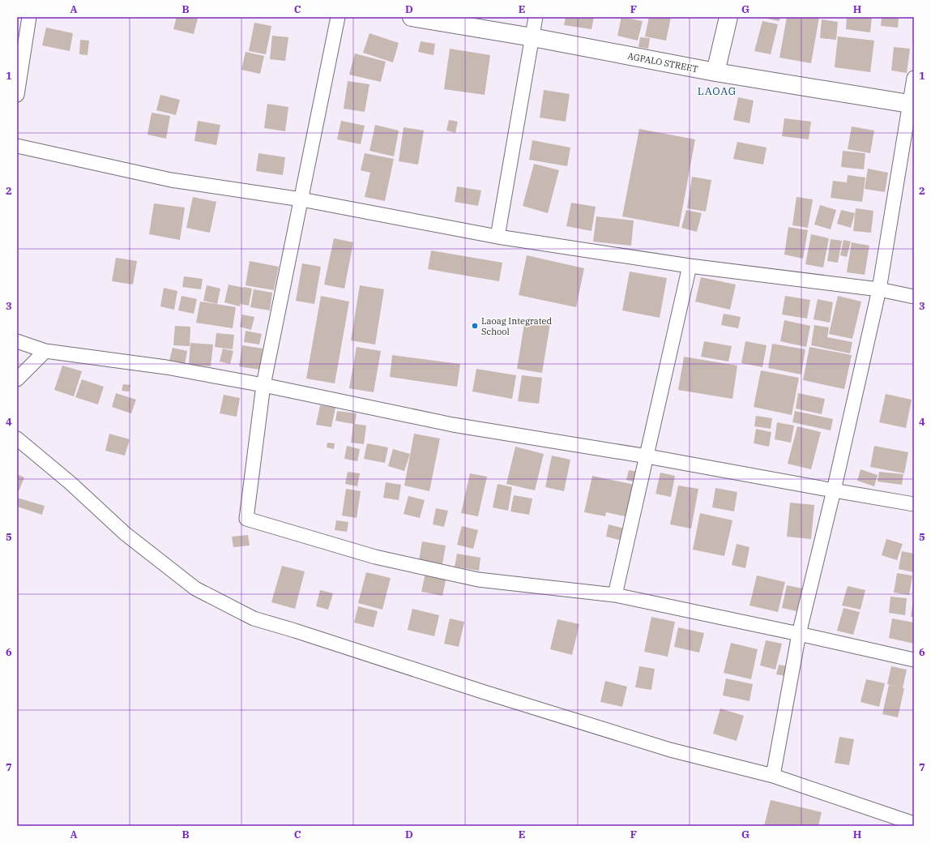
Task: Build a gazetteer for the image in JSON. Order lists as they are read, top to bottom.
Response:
{
  "streets": {
    "street": ["AGPALO STREET"]
  },
  "districts": ["LAOAG"],
  "places": ["Laoag Integrated School"],
  "grid": {
    "columns": [
      "A",
      "B",
      "C",
      "D",
      "E",
      "F",
      "G",
      "H"
    ],
    "rows": [
      "1",
      "2",
      "3",
      "4",
      "5",
      "6",
      "7"
    ]
  }
}
